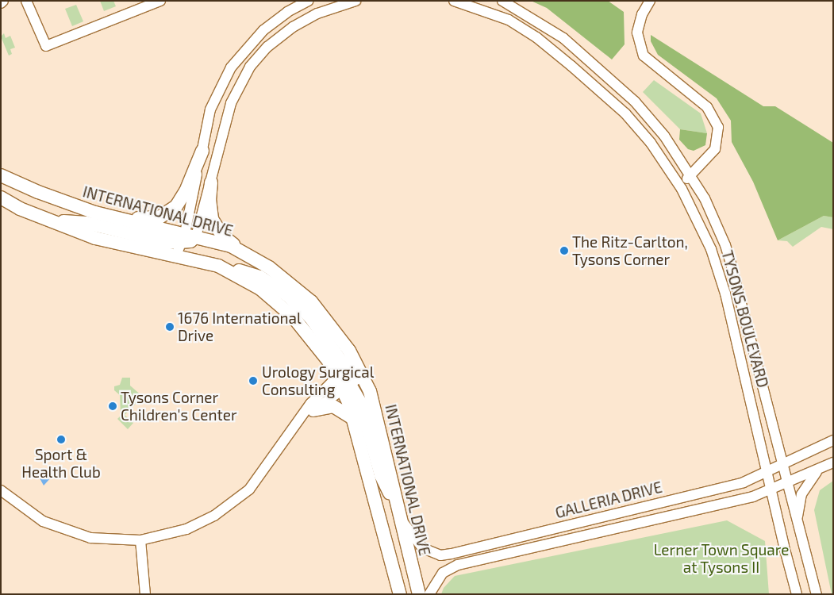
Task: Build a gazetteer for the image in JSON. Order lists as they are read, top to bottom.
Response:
{
  "streets": {
    "main road": ["INTERNATIONAL DRIVE"],
    "street": ["TYSONS BOULEVARD", "GALLERIA DRIVE"]
  },
  "crossings": [
    ["INTERNATIONAL DRIVE", "GALLERIA DRIVE"],
    ["TYSONS BOULEVARD", "GALLERIA DRIVE"]
  ],
  "parks": ["Lerner Town Square at Tysons II"],
  "places": [
    "The Ritz-Carlton, Tysons Corner",
    "1676 International Drive",
    "Urology Surgical Consulting",
    "Tysons Corner Children's Center",
    "Sport & Health Club"
  ]
}
